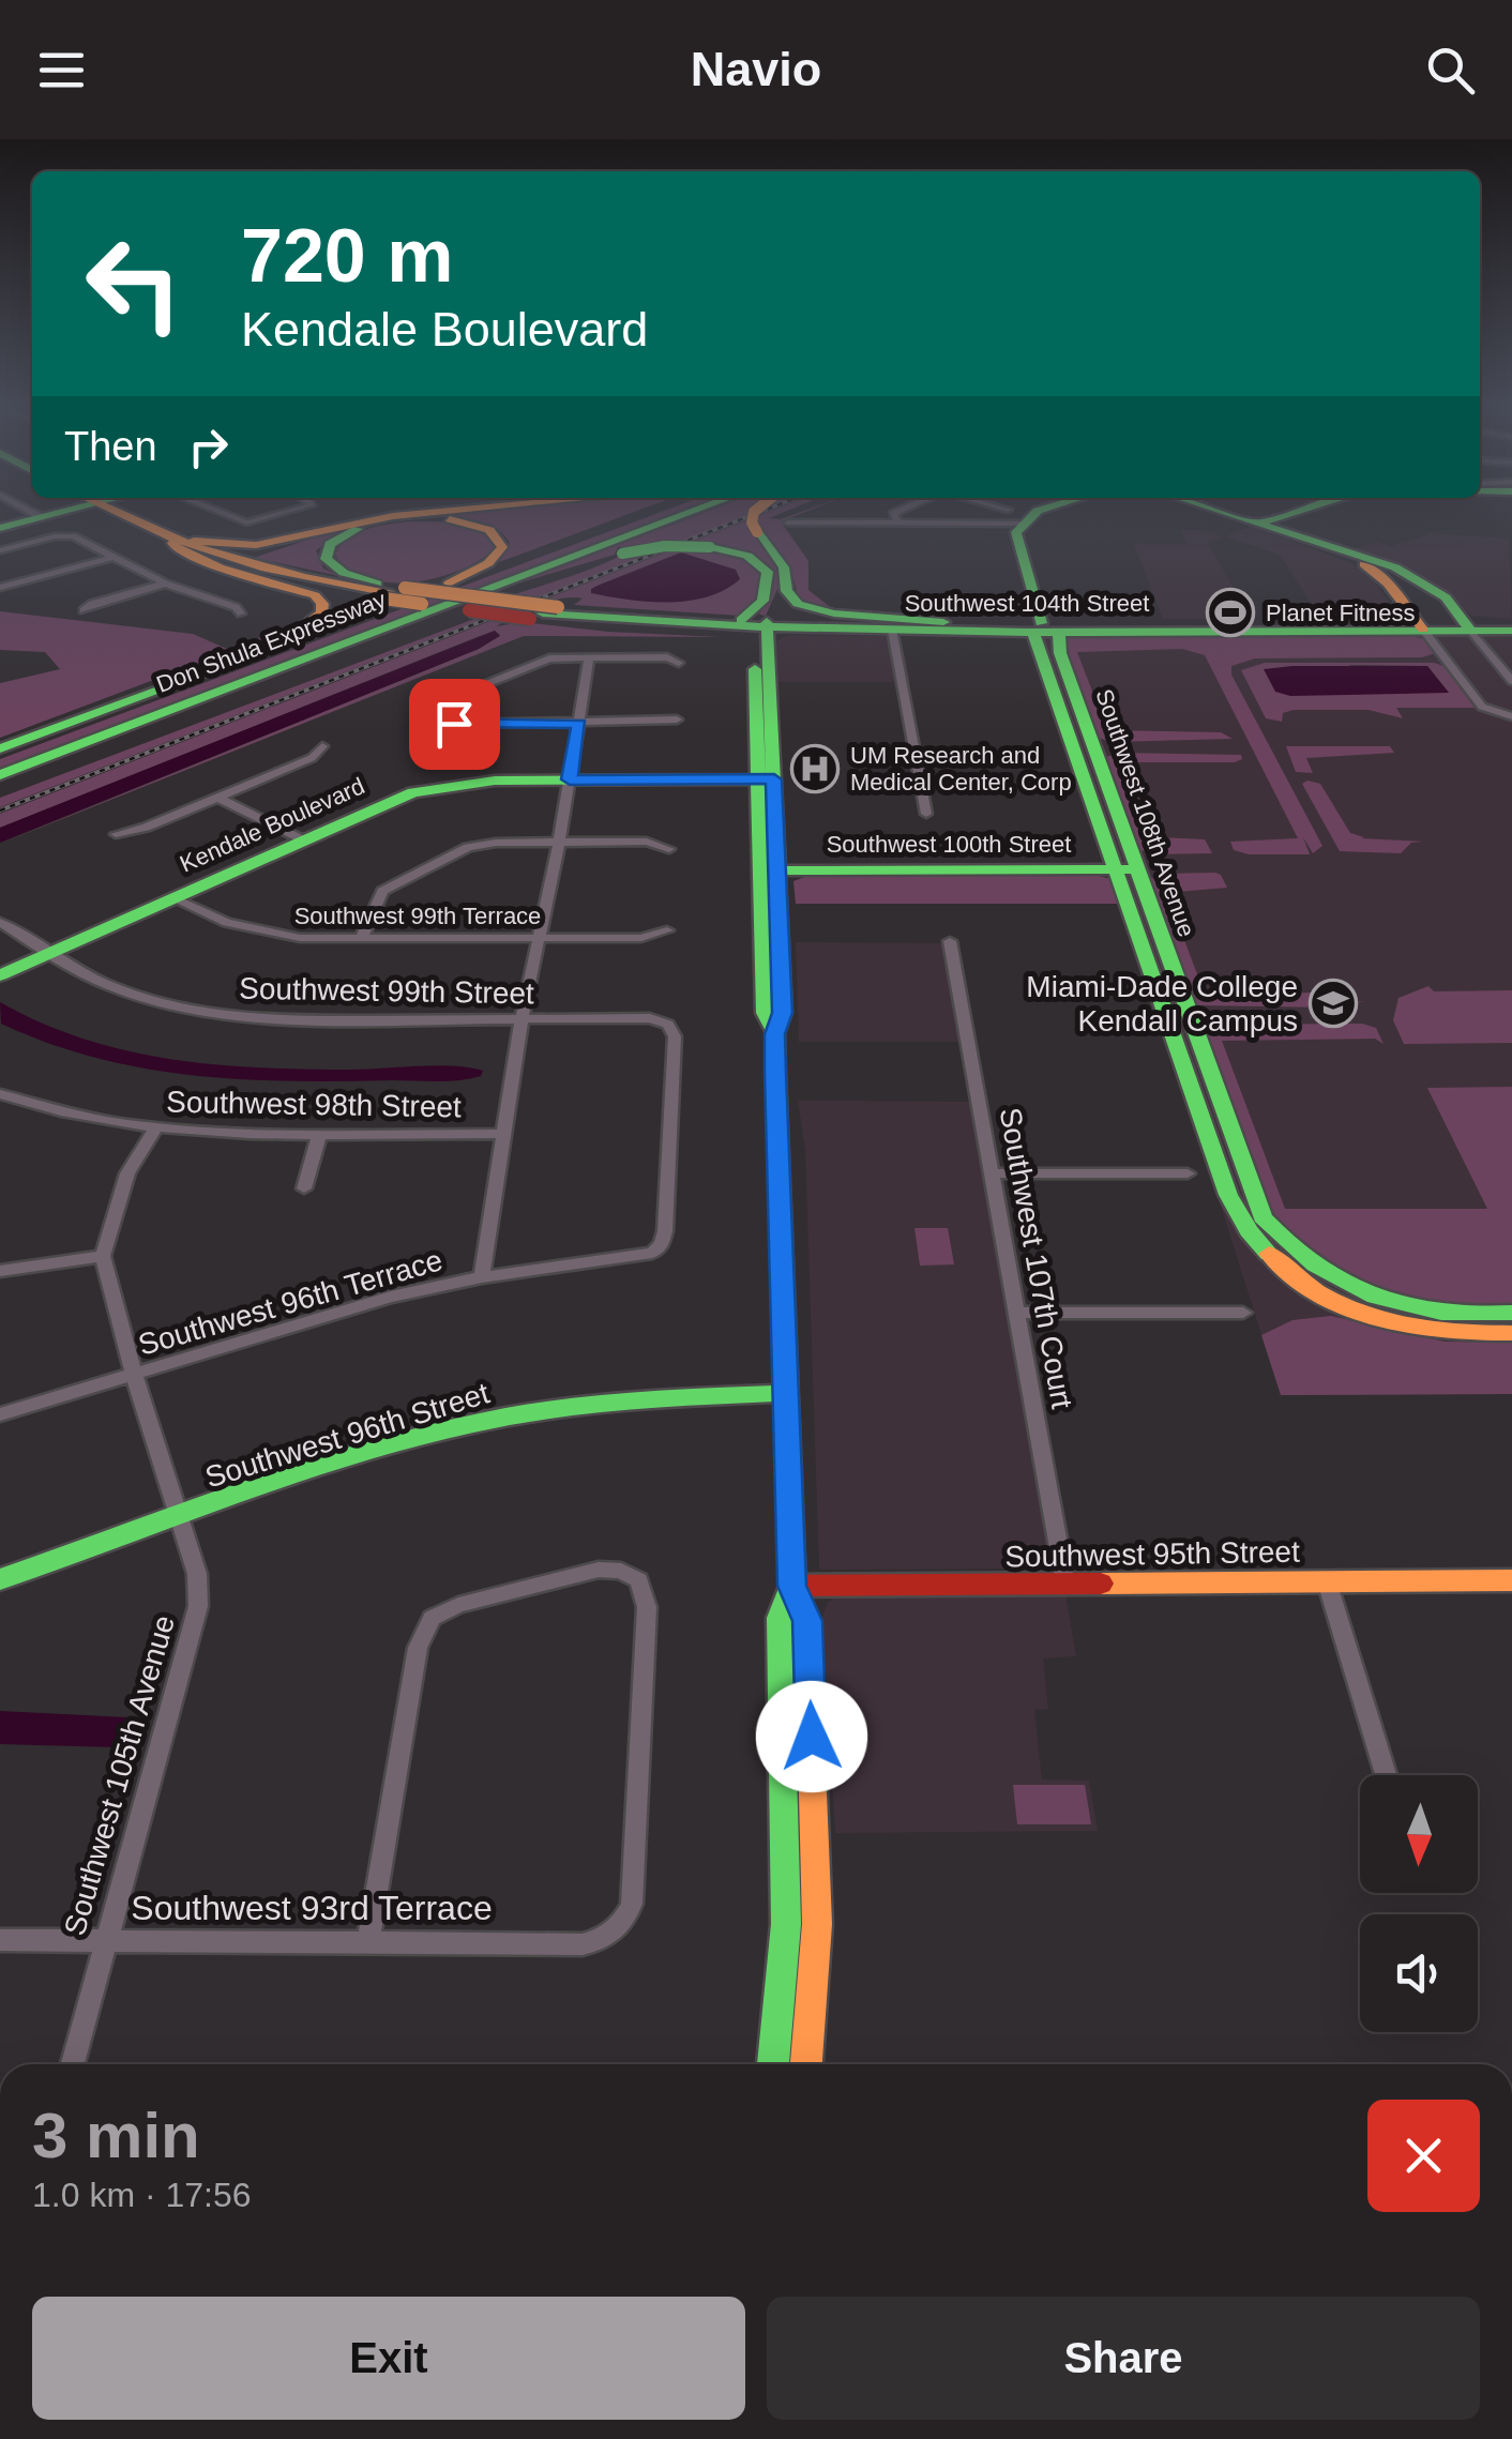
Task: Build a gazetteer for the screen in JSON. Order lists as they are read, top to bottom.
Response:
{
  "streets": {
    "main road": [
      "Southwest 104th Street",
      "Don Shula Expressway",
      "Southwest 108th Avenue",
      "Kendale Boulevard",
      "Southwest 100th Street",
      "Southwest 96th Street",
      "Southwest 95th Street"
    ],
    "street": [
      "Southwest 99th Terrace",
      "Southwest 99th Street",
      "Southwest 98th Street",
      "Southwest 107th Court",
      "Southwest 96th Terrace",
      "Southwest 105th Avenue",
      "Southwest 93rd Terrace"
    ]
  },
  "crossings": [
    ["Southwest 104th Street", "Southwest 108th Avenue"],
    ["Southwest 108th Avenue", "Southwest 100th Street"],
    ["Kendale Boulevard", "Southwest 99th Terrace"],
    ["Kendale Boulevard", "Southwest 99th Street"],
    ["Southwest 99th Street", "Southwest 96th Terrace"],
    ["Southwest 107th Court", "Southwest 95th Street"],
    ["Southwest 96th Terrace", "Southwest 105th Avenue"],
    ["Southwest 96th Street", "Southwest 105th Avenue"],
    ["Southwest 105th Avenue", "Southwest 93rd Terrace"]
  ],
  "places": {
    "sports": ["Planet Fitness"],
    "hospital": ["UM Research and Medical Center, Corp"],
    "school or university": ["Miami-Dade College Kendall Campus"]
  },
  "north": "bottom",
  "page": {
    "header": "Navio",
    "turn": ["720 m", "Kendale Boulevard"],
    "then": "Then",
    "heading": ["3 min", "1.0 km · 17:56"],
    "buttons": ["Exit", "Share"]
  }
}
